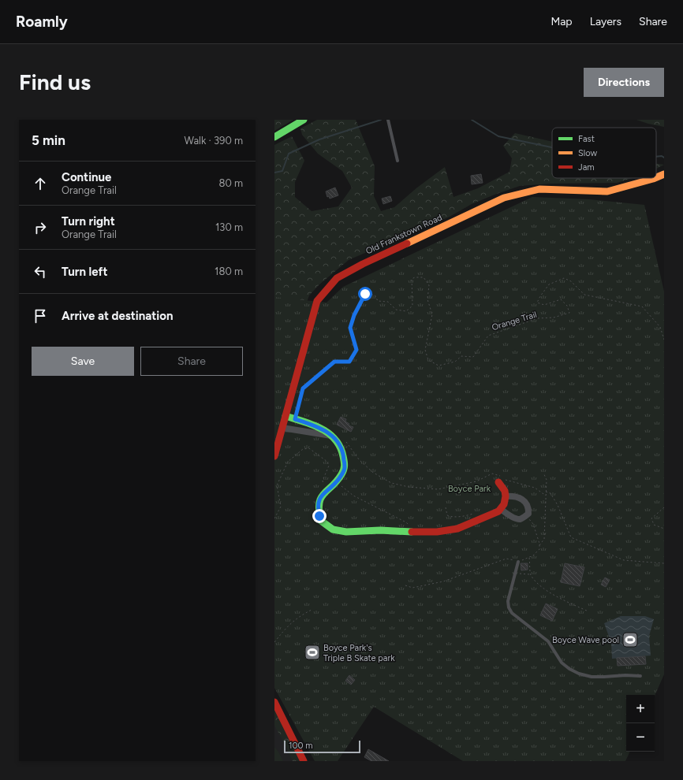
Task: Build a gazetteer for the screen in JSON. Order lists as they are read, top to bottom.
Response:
{
  "streets": {
    "street": ["Old Frankstown Road"],
    "path": ["Orange Trail"]
  },
  "parks": ["Boyce Park"],
  "places": {
    "sports": ["Boyce Wave pool", "Boyce Park's Triple B Skate park"]
  },
  "legend": ["Fast", "Slow", "Jam"],
  "scale_bar": "100 m",
  "page": {
    "header": "Roamly",
    "nav": ["Map", "Layers", "Share"],
    "buttons": [
      "Directions",
      ["Save", "Share"]
    ],
    "title": "Find us",
    "heading": ["5 min", "Walk · 390 m"],
    "list": [
      ["Continue", "Orange Trail", "80 m"],
      ["Turn right", "Orange Trail", "130 m"],
      ["Turn left", "180 m"],
      "Arrive at destination"
    ],
    "map_buttons": ["+", "−"],
    "scale": "100 m"
  }
}
